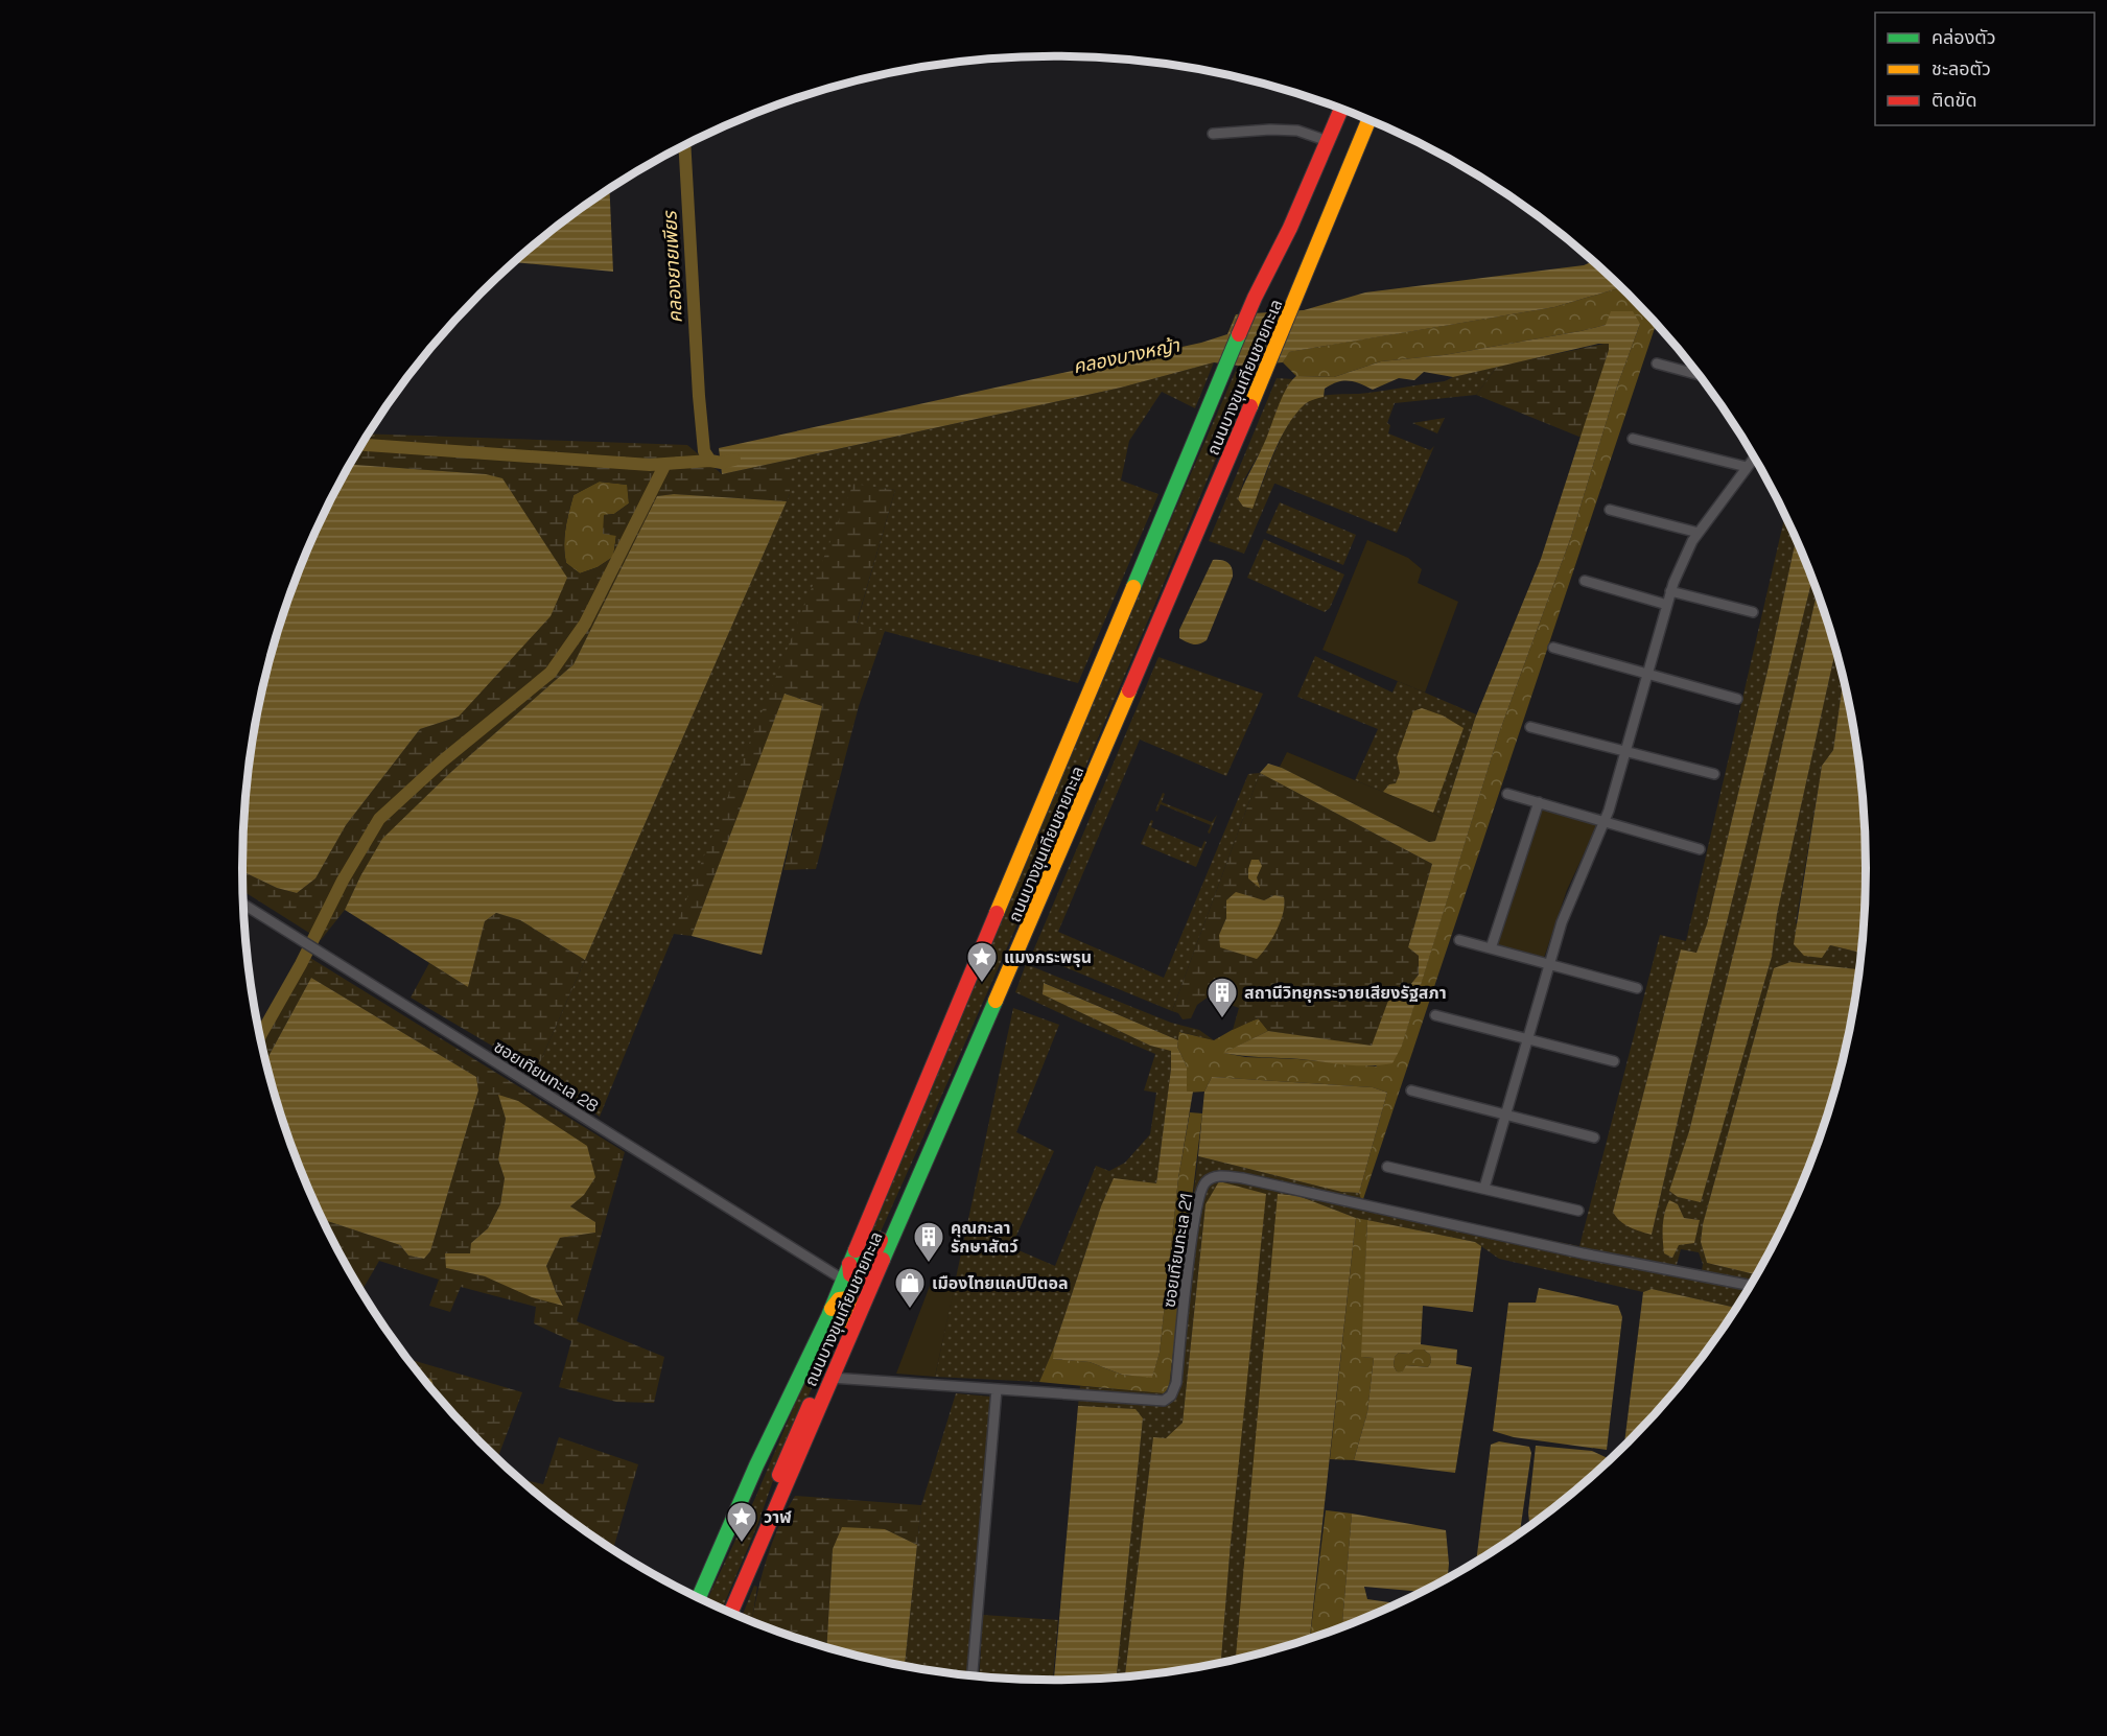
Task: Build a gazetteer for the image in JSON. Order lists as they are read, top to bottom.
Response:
{
  "streets": {
    "main road": ["ถนนบางขุนเทียนชายทะเล"],
    "street": ["ซอยเทียนทะเล 28", "ซอยเทียนทะเล 21"]
  },
  "crossings": [
    ["ถนนบางขุนเทียนชายทะเล", "ซอยเทียนทะเล 28"],
    ["ถนนบางขุนเทียนชายทะเล", "ซอยเทียนทะเล 21"]
  ],
  "water": ["คลองยายเพียร", "คลองบางหญ้า"],
  "places": {
    "place": ["แมงกระพรุน", "วาฬ"],
    "building": ["สถานีวิทยุกระจายเสียงรัฐสภา", "คุณกะลา รักษาสัตว์"],
    "shop": ["เมืองไทยแคปปิตอล"]
  },
  "legend": ["คล่องตัว", "ชะลอตัว", "ติดขัด"]
}
